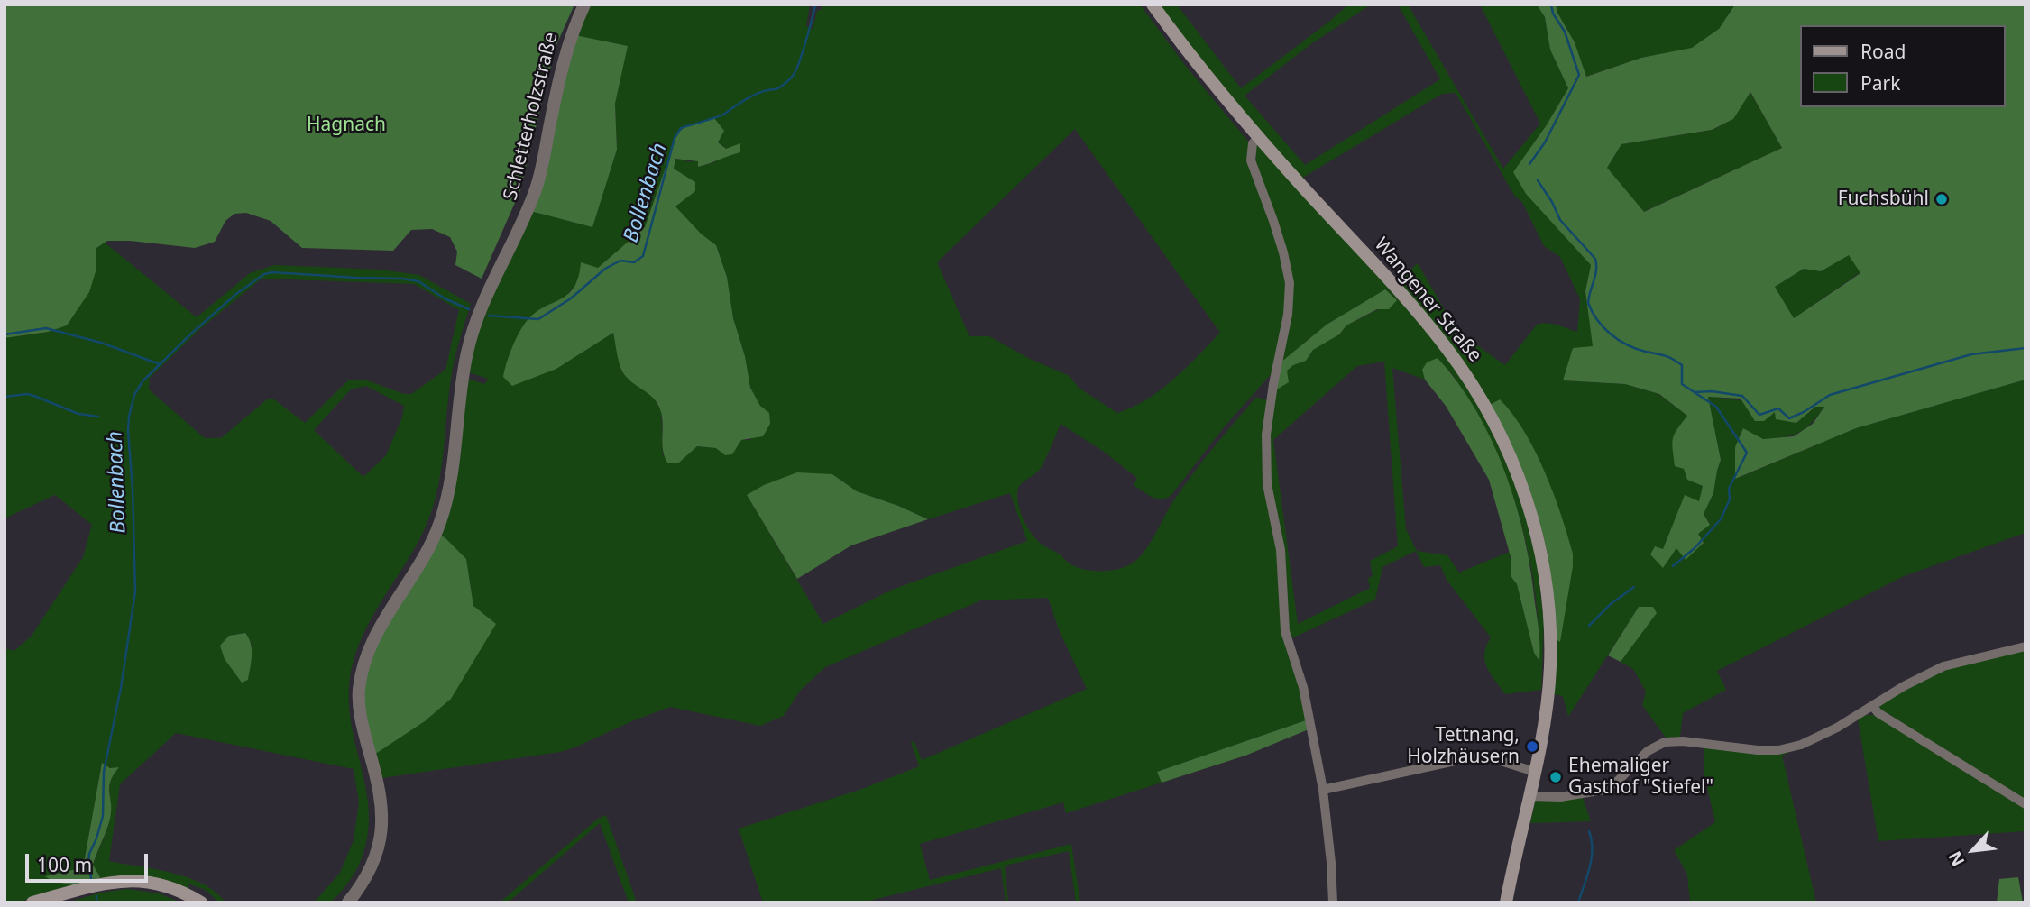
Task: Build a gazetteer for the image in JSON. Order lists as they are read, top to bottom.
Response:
{
  "streets": {
    "main road": ["Wangener Straße"],
    "street": ["Schletterholzstraße"]
  },
  "water": ["Bollenbach"],
  "parks": ["Hagnach"],
  "places": ["Fuchsbühl", "Tettnang, Holzhäusern", "Ehemaliger Gasthof \"Stiefel\""],
  "legend": ["Road", "Park"],
  "scale_bar": "100 m",
  "north": "bottom left"
}
